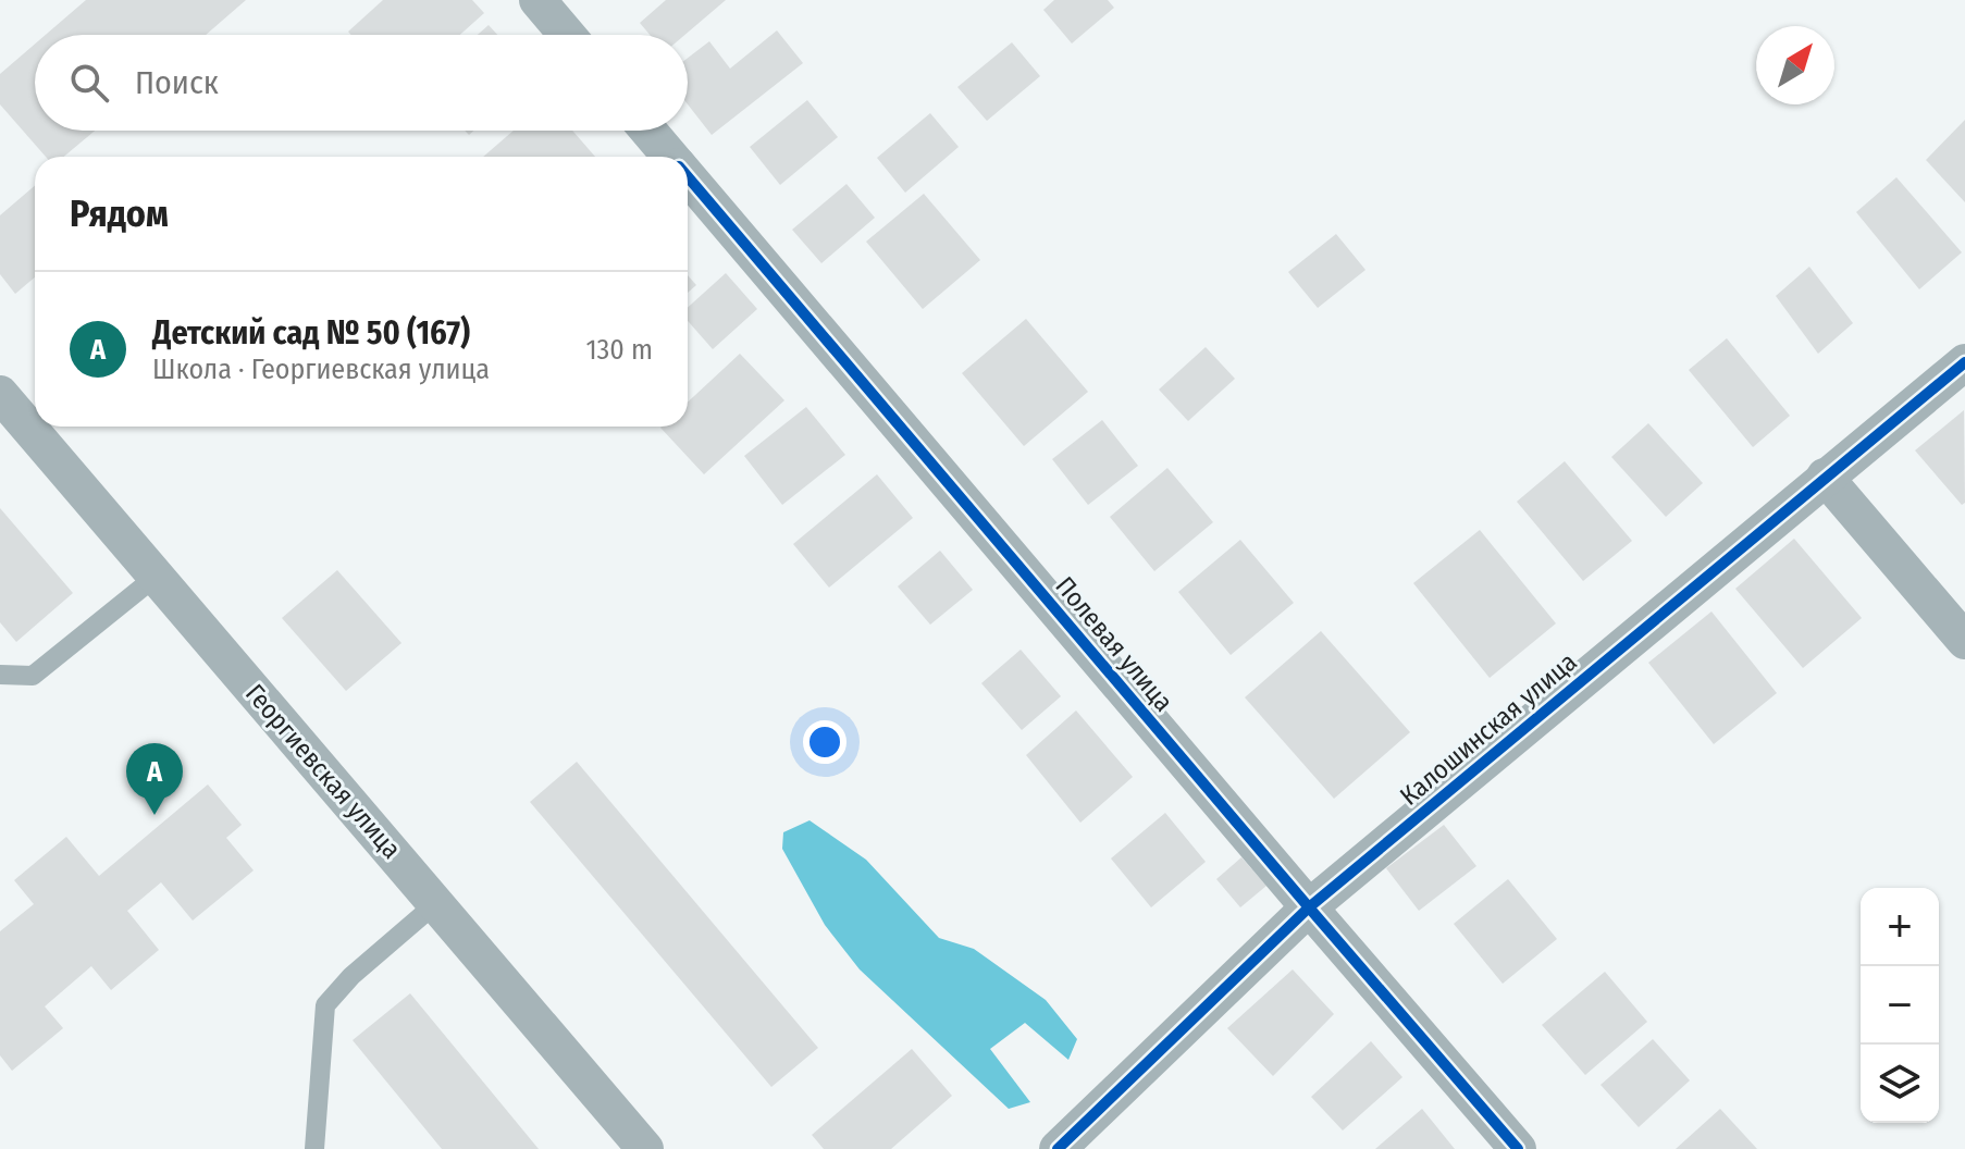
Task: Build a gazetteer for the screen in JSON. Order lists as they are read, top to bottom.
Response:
{
  "streets": {
    "street": ["Полевая улица", "Калошинская улица", "Георгиевская улица"]
  },
  "crossings": [
    ["Полевая улица", "Калошинская улица"]
  ],
  "north": "top right",
  "page": {
    "search": "Поиск",
    "heading": "Рядом",
    "list": [
      {
        "mark": "A",
        "name": "Детский сад № 50 (167)",
        "note": "Школа · Георгиевская улица",
        "value": "130 m"
      }
    ],
    "pins": "A",
    "map_buttons": ["+", "−"]
  }
}
